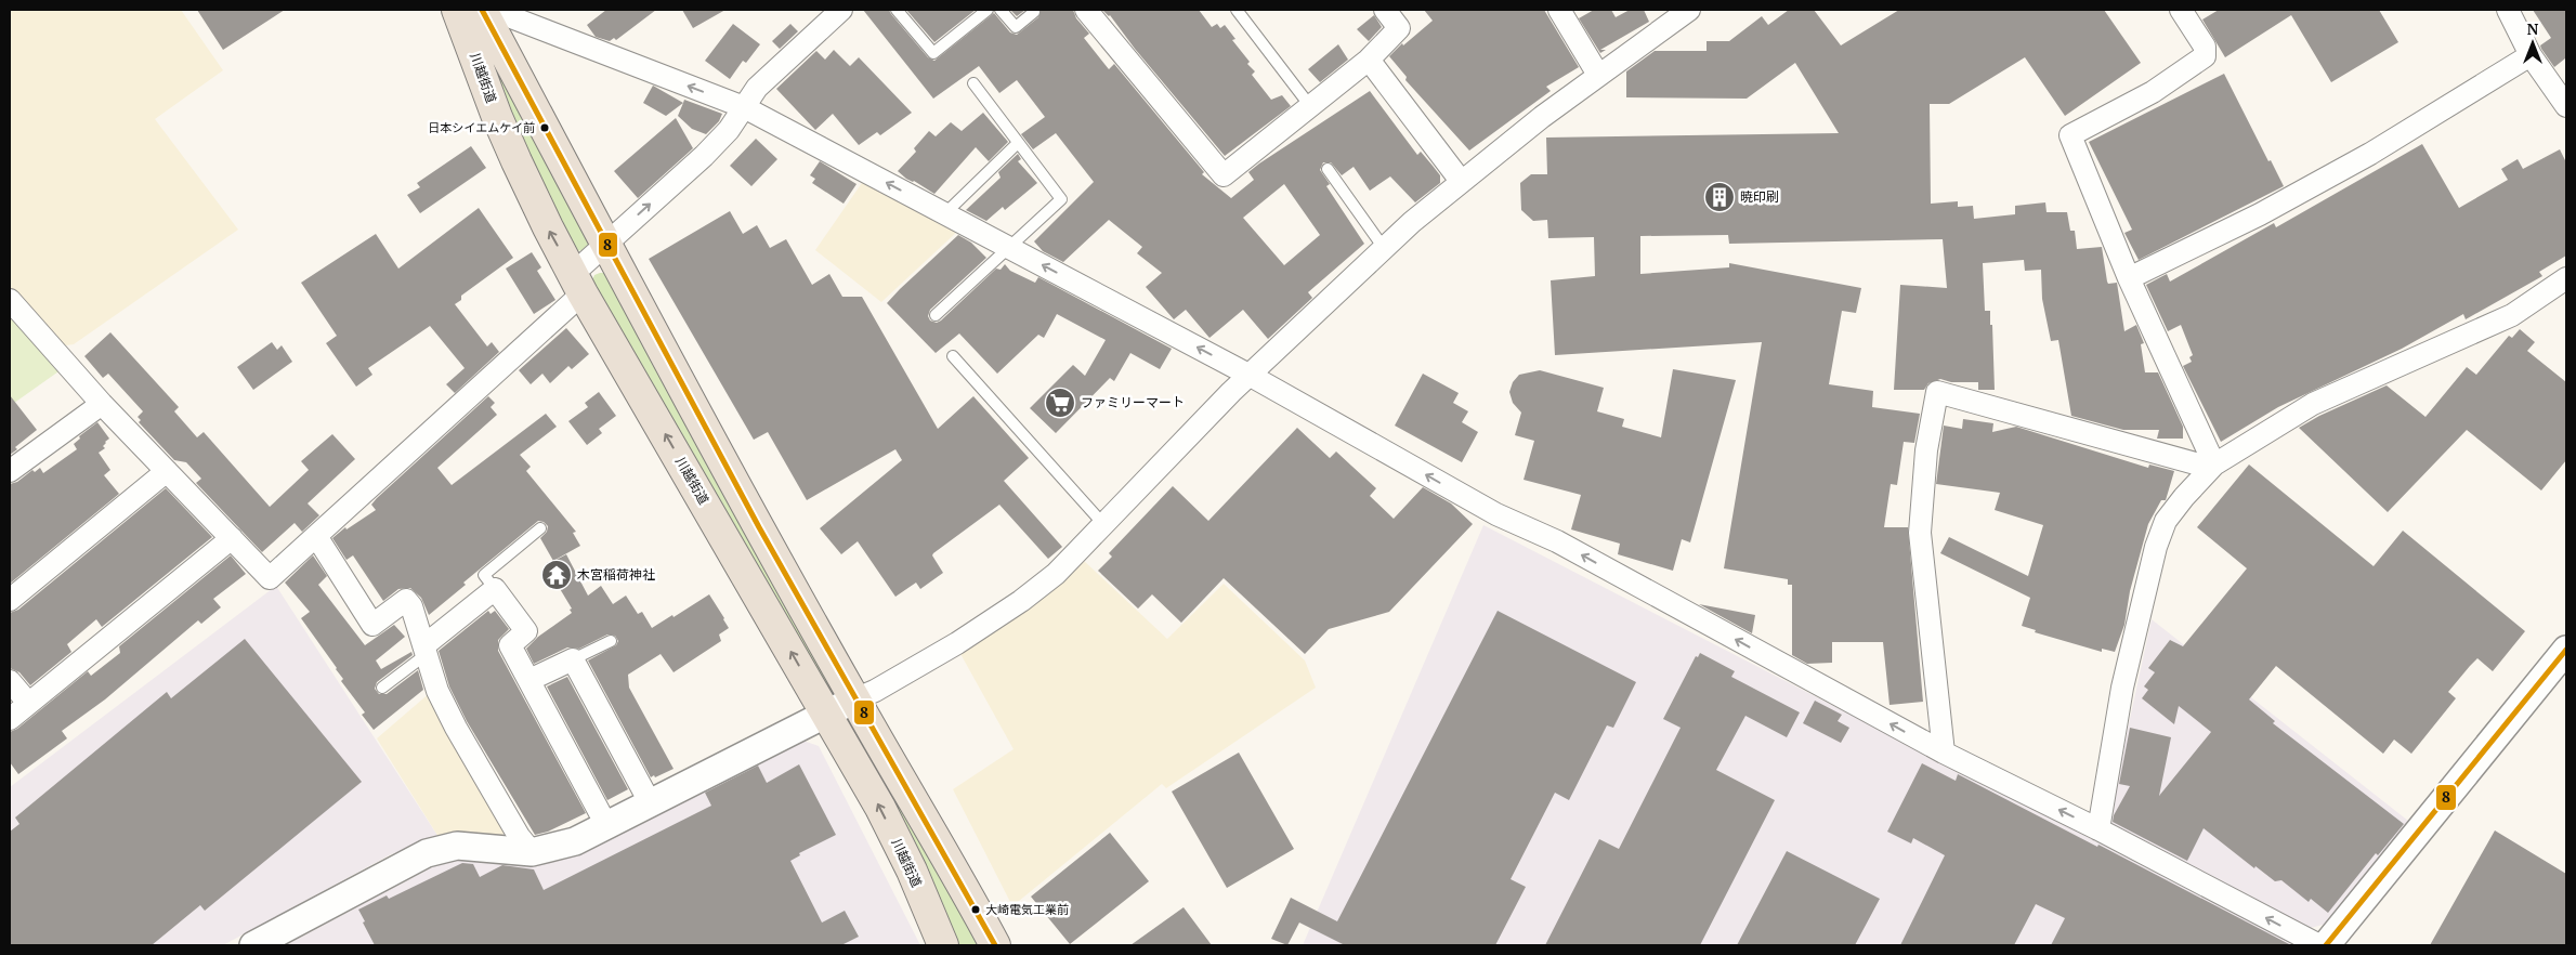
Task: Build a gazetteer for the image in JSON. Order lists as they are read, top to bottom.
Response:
{
  "streets": {
    "highway": ["川越街道"]
  },
  "places": {
    "other": ["日本シイエムケイ前", "大崎電気工業前"],
    "building": ["暁印刷"],
    "supermarket": ["ファミリーマート"],
    "temple": ["木宮稲荷神社"]
  },
  "lines": ["transit line 8"],
  "north": "top"
}
